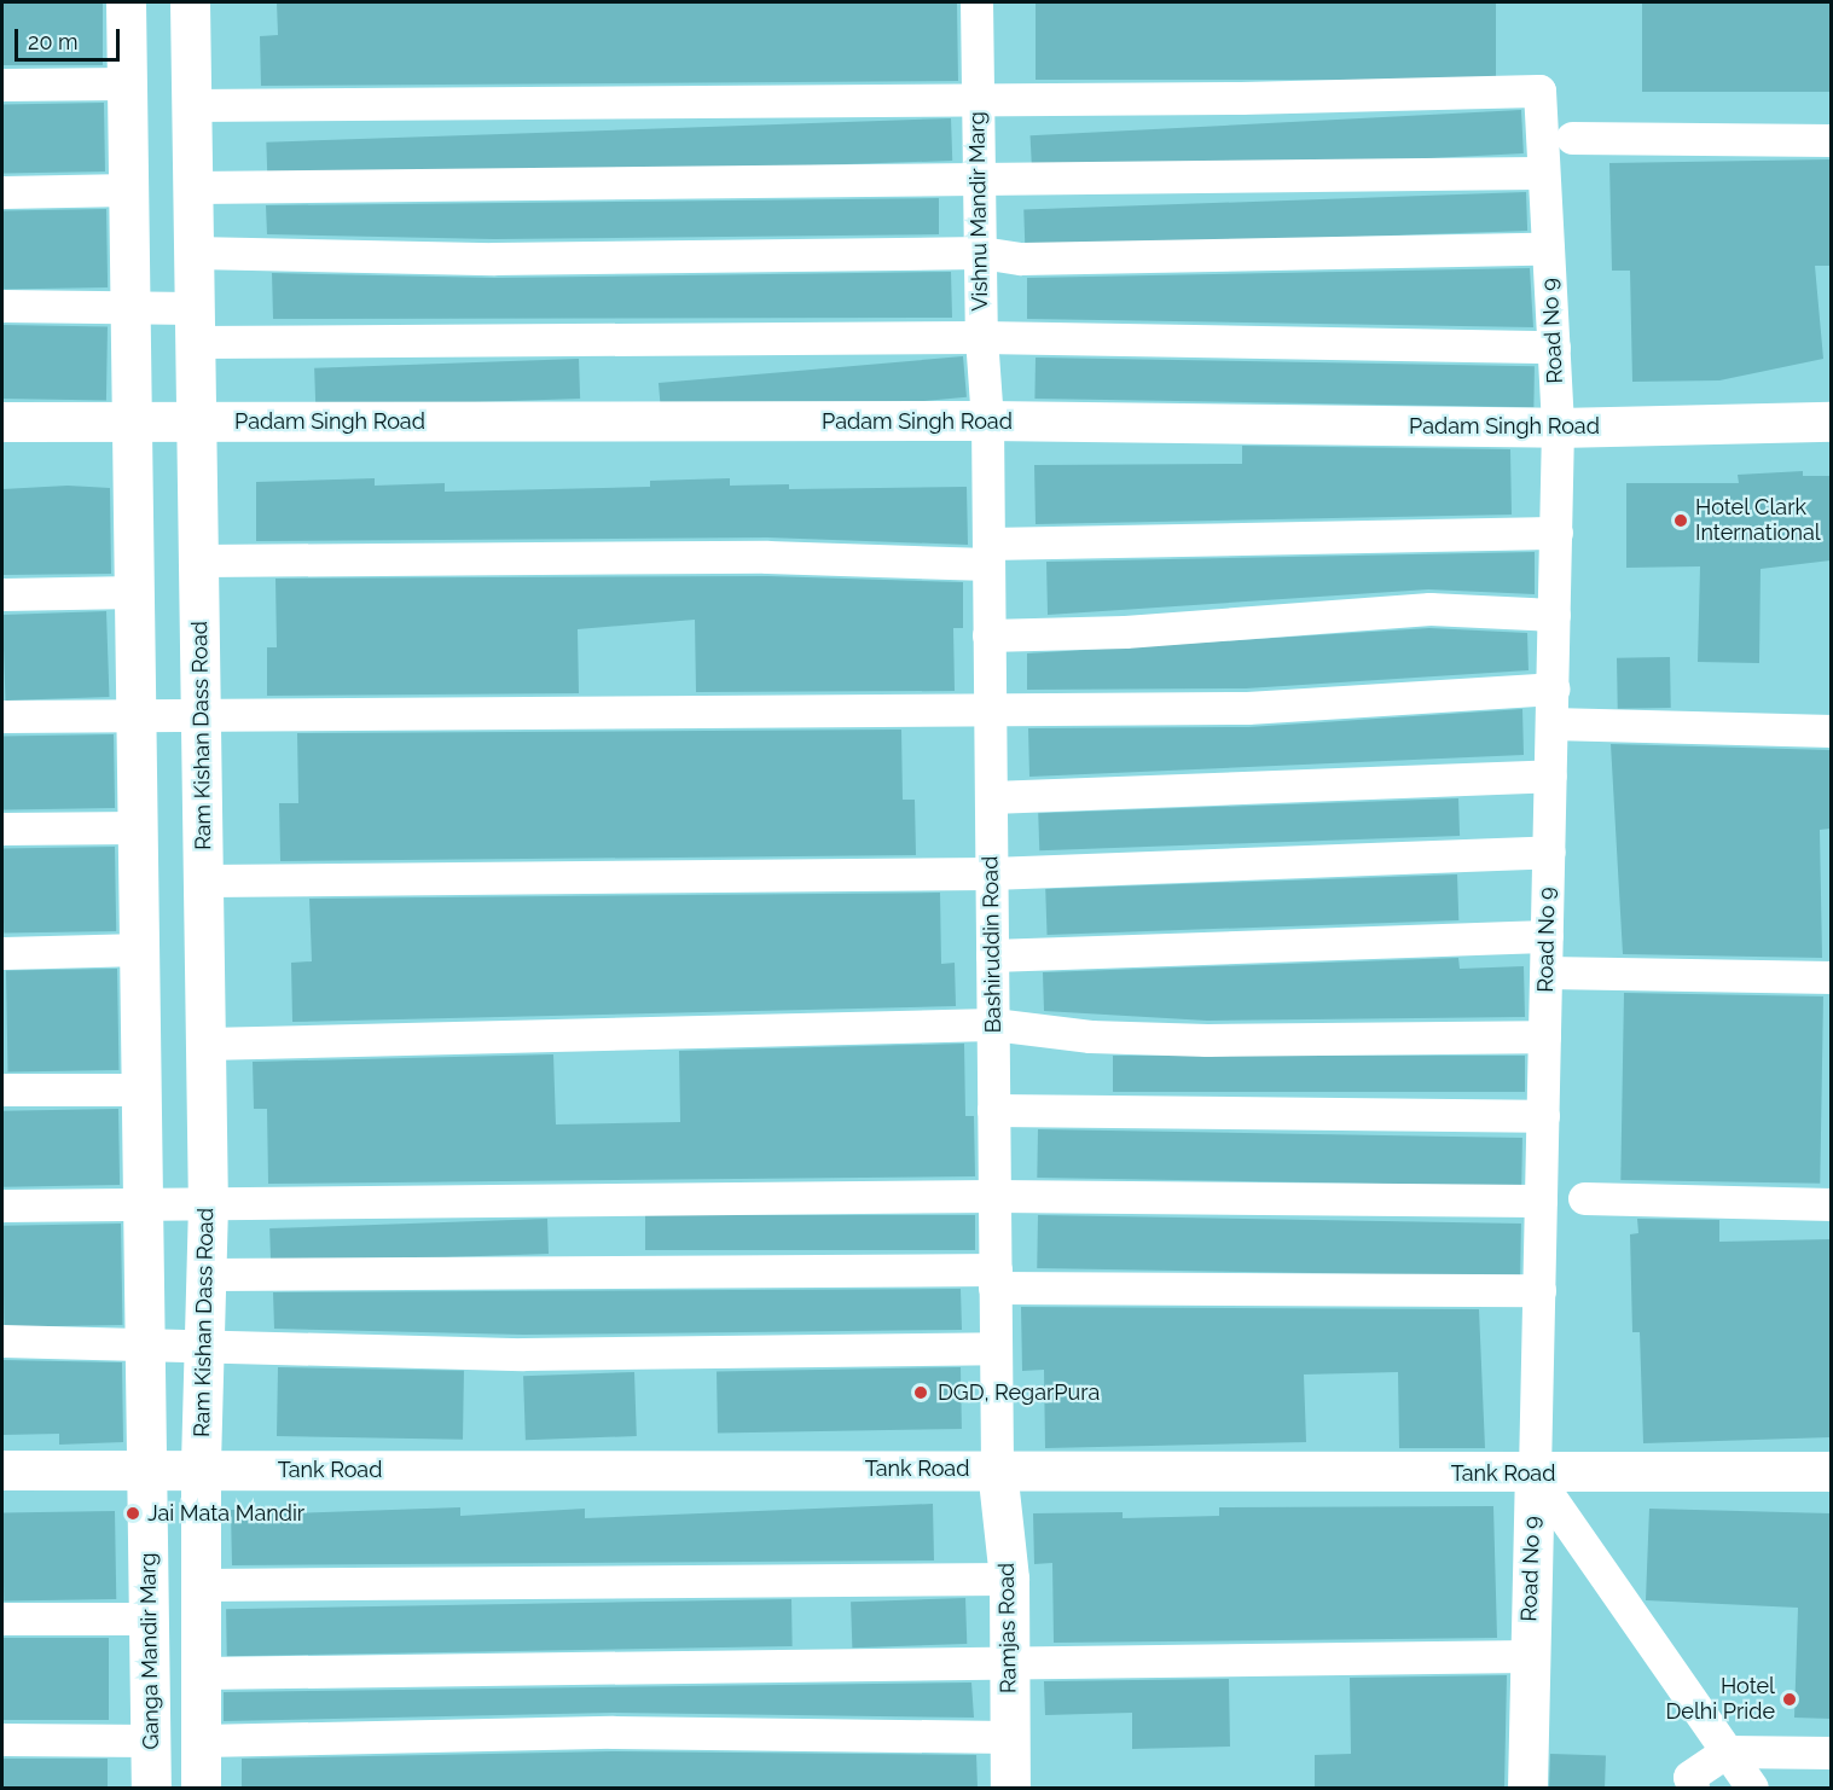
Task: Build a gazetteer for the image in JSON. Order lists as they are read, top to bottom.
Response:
{
  "streets": {
    "street": [
      "Vishnu Mandir Marg",
      "Road No 9",
      "Padam Singh Road",
      "Ram Kishan Dass Road",
      "Bashiruddin Road",
      "Tank Road",
      "Ramjas Road",
      "Ganga Mandir Marg"
    ]
  },
  "crossings": [
    ["Vishnu Mandir Marg", "Road No 9"],
    ["Vishnu Mandir Marg", "Padam Singh Road"],
    ["Vishnu Mandir Marg", "Bashiruddin Road"],
    ["Road No 9", "Padam Singh Road"],
    ["Road No 9", "Tank Road"],
    ["Padam Singh Road", "Ram Kishan Dass Road"],
    ["Padam Singh Road", "Bashiruddin Road"],
    ["Ram Kishan Dass Road", "Tank Road"],
    ["Bashiruddin Road", "Tank Road"],
    ["Bashiruddin Road", "Ramjas Road"],
    ["Tank Road", "Ramjas Road"],
    ["Tank Road", "Ganga Mandir Marg"]
  ],
  "places": [
    "Hotel Clark International",
    "DGD, RegarPura",
    "Jai Mata Mandir",
    "Hotel Delhi Pride"
  ],
  "scale_bar": "20 m"
}
